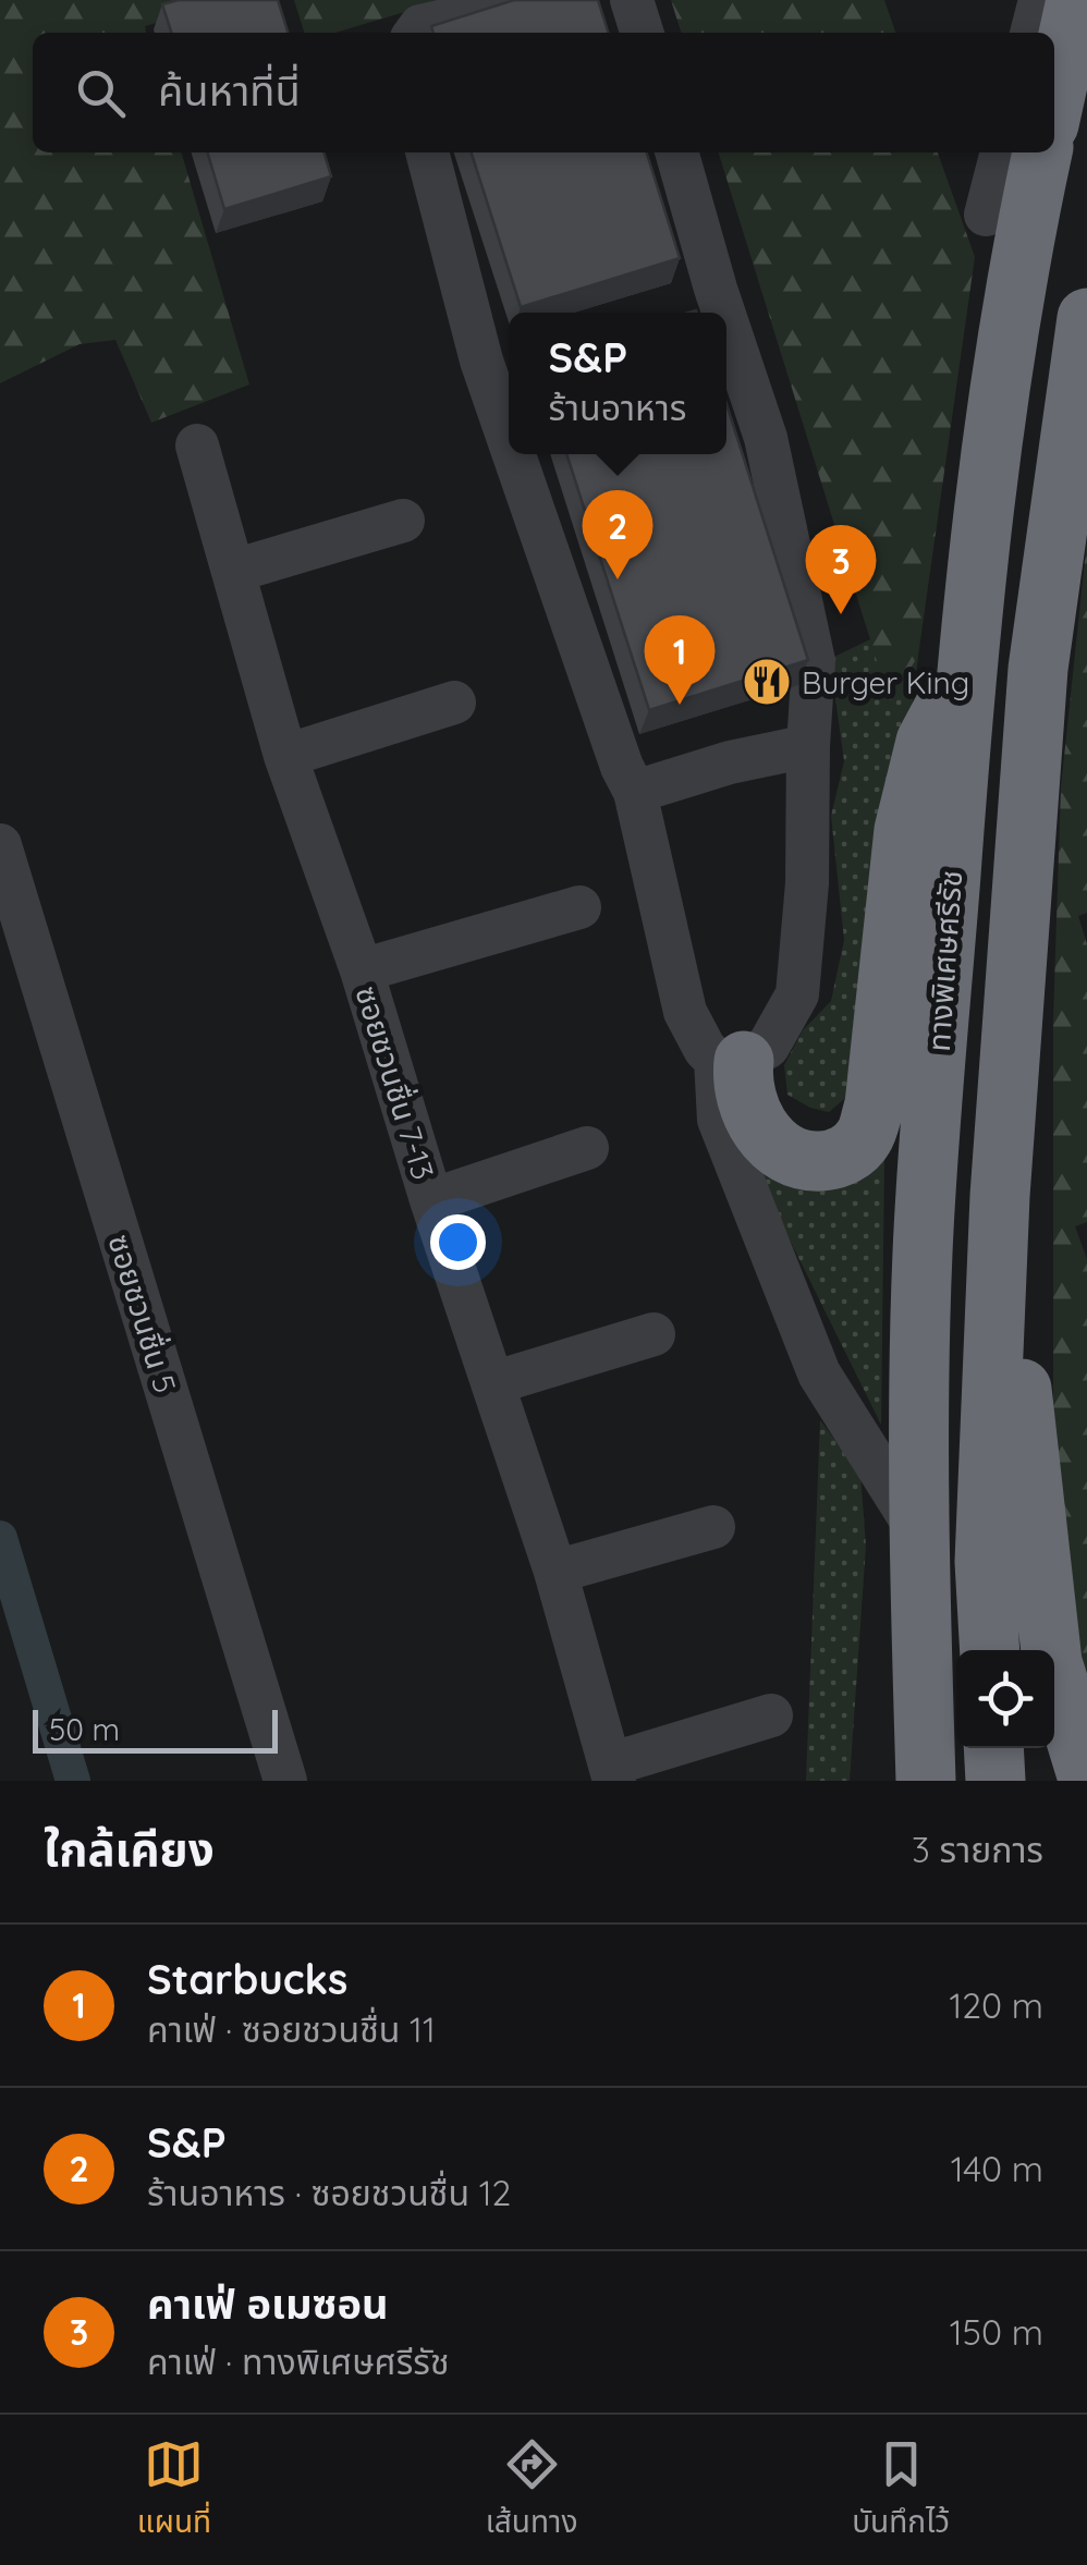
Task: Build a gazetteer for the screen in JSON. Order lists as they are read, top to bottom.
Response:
{
  "streets": {
    "highway": ["ทางพิเศษศรีรัช"],
    "street": ["ซอยชวนชื่น 7-13", "ซอยชวนชื่น 5"]
  },
  "places": {
    "restaurant": ["Burger King"]
  },
  "scale_bar": "50 m",
  "page": {
    "search": "ค้นหาที่นี่",
    "popup": ["S&P", "ร้านอาหาร"],
    "pins": ["2", "3", "1"],
    "scale": "50 m",
    "heading": ["ใกล้เคียง", "3 รายการ"],
    "list": [
      {
        "mark": "1",
        "name": "Starbucks",
        "note": "คาเฟ่ · ซอยชวนชื่น 11",
        "value": "120 m"
      },
      {
        "mark": "2",
        "name": "S&P",
        "note": "ร้านอาหาร · ซอยชวนชื่น 12",
        "value": "140 m"
      },
      {
        "mark": "3",
        "name": "คาเฟ่ อเมซอน",
        "note": "คาเฟ่ · ทางพิเศษศรีรัช",
        "value": "150 m"
      }
    ],
    "nav": ["แผนที่", "เส้นทาง", "บันทึกไว้"]
  }
}
